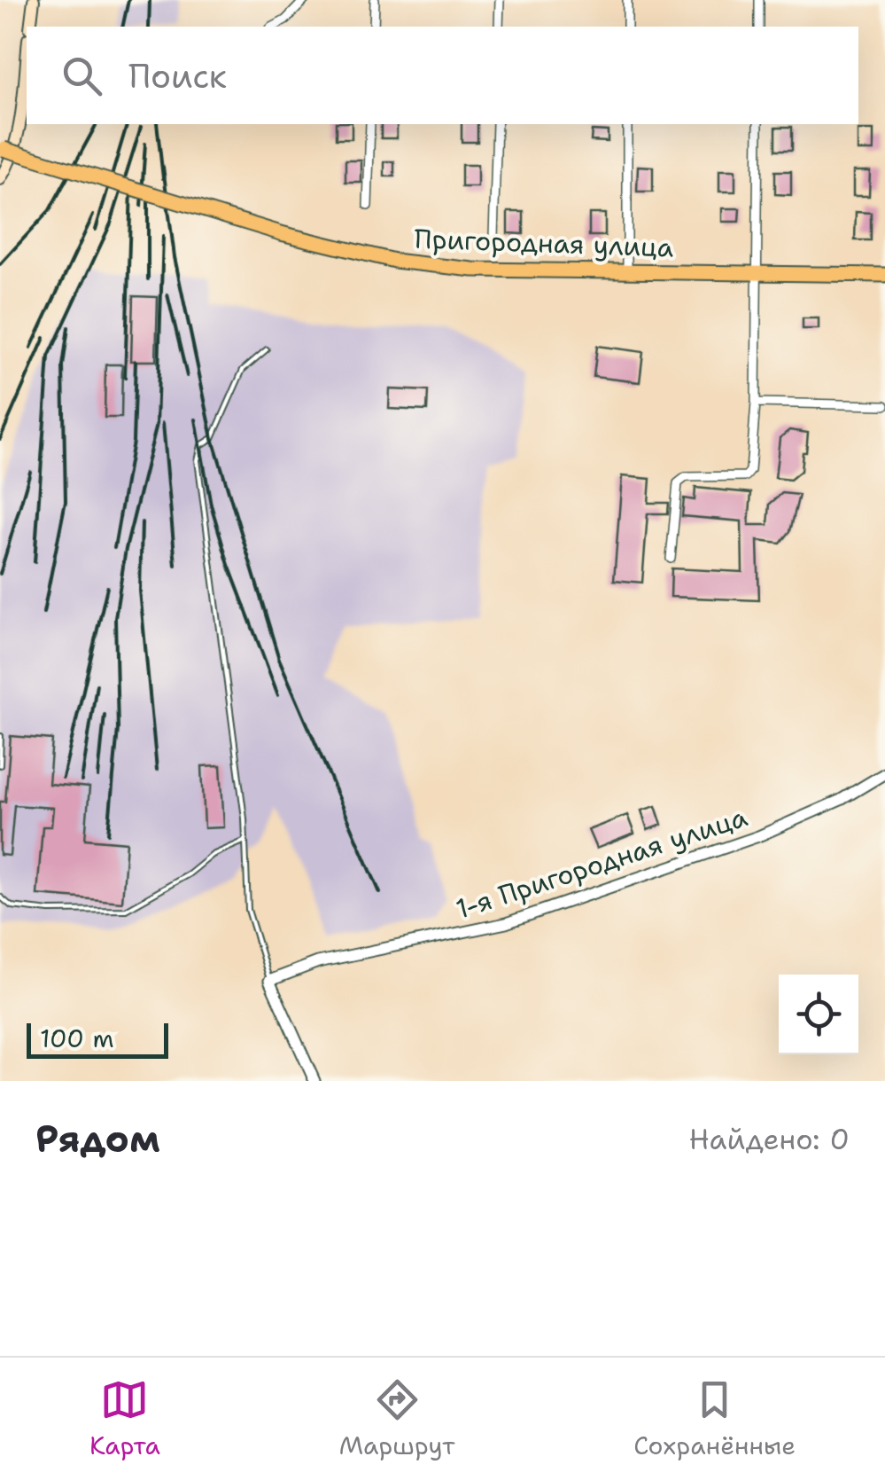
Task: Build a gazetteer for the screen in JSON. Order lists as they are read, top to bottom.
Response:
{
  "streets": {
    "highway": ["Пригородная улица"],
    "street": ["1-я Пригородная улица"]
  },
  "scale_bar": "100 m",
  "page": {
    "search": "Поиск",
    "scale": "100 m",
    "heading": ["Рядом", "Найдено: 0"],
    "nav": ["Карта", "Маршрут", "Сохранённые"]
  }
}
